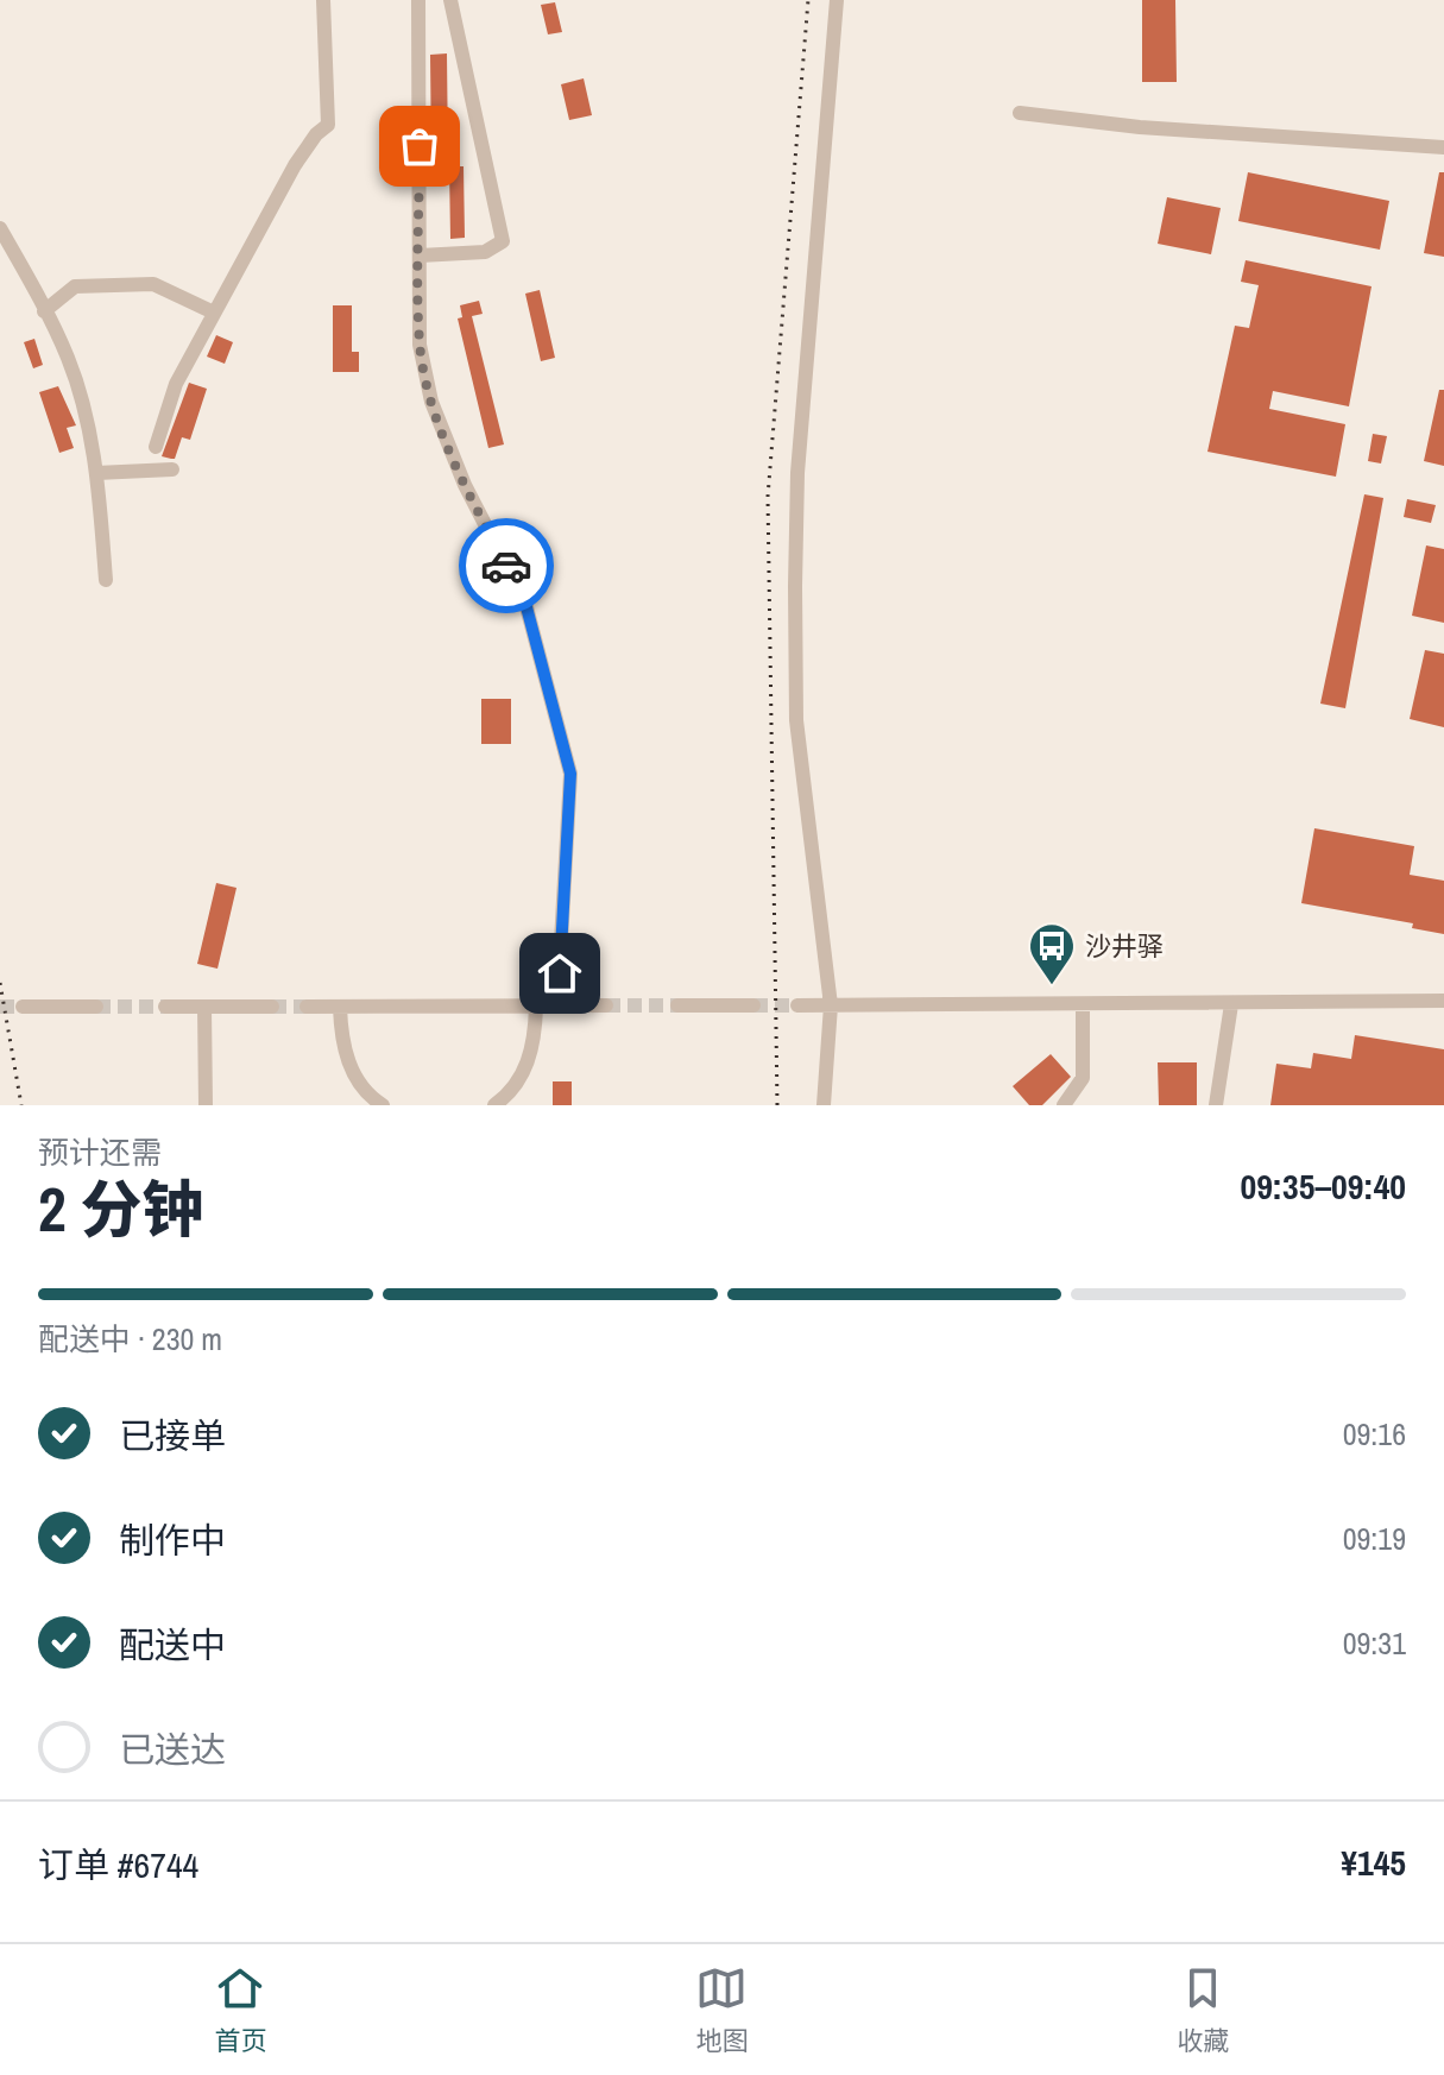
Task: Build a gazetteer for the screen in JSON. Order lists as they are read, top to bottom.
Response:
{
  "places": {
    "bus stop": ["沙井驿"]
  },
  "page": {
    "heading": ["2 分钟", "预计还需", "09:35–09:40"],
    "panel": ["订单 #6744", "¥145"],
    "bar": "配送中 · 230 m",
    "list": [
      ["已接单", "09:16"],
      ["制作中", "09:19"],
      ["配送中", "09:31"],
      "已送达"
    ],
    "tabs": ["首页", "地图", "收藏"]
  }
}
